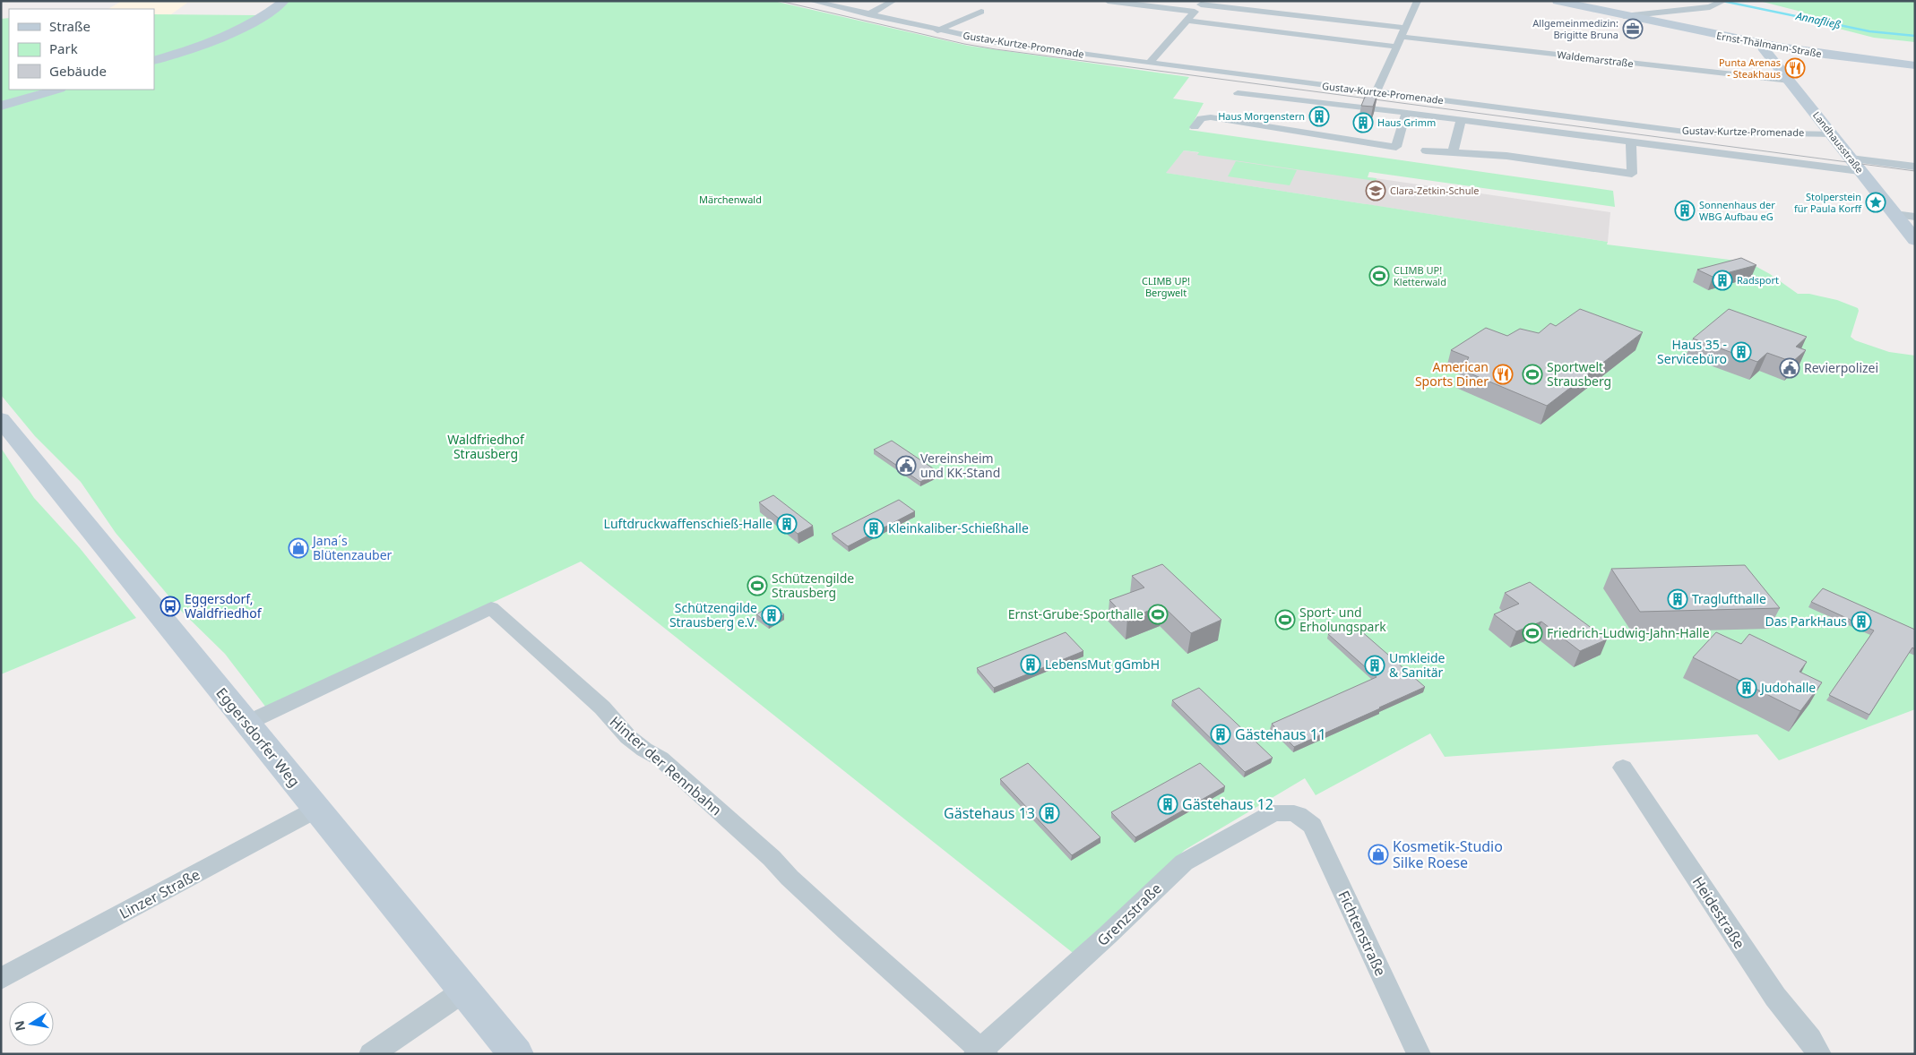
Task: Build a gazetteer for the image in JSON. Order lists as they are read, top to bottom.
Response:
{
  "streets": {
    "main road": ["Ernst-Thälmann-Straße", "Landhausstraße", "Eggersdorfer Weg"],
    "street": [
      "Gustav-Kurtze-Promenade",
      "Waldemarstraße",
      "Hinter der Rennbahn",
      "Linzer Straße",
      "Heidestraße",
      "Grenzstraße",
      "Fichtenstraße"
    ]
  },
  "crossings": [
    ["Gustav-Kurtze-Promenade", "Landhausstraße"],
    ["Ernst-Thälmann-Straße", "Landhausstraße"],
    ["Waldemarstraße", "Landhausstraße"],
    ["Eggersdorfer Weg", "Hinter der Rennbahn"],
    ["Eggersdorfer Weg", "Linzer Straße"],
    ["Hinter der Rennbahn", "Grenzstraße"],
    ["Grenzstraße", "Fichtenstraße"]
  ],
  "water": ["Annafließ"],
  "parks": ["Märchenwald", "CLIMB UP! Bergwelt", "Waldfriedhof Strausberg"],
  "places": {
    "office": ["Allgemeinmedizin: Brigitte Bruna"],
    "restaurant": ["Punta Arenas - Steakhaus", "American Sports Diner"],
    "building": [
      "Haus Morgenstern",
      "Haus Grimm",
      "Sonnenhaus der WBG Aufbau eG",
      "Radsport",
      "Haus 35 - Servicebüro",
      "Luftdruckwaffenschieß-Halle",
      "Kleinkaliber-Schießhalle",
      "Traglufthalle",
      "Schützengilde Strausberg e.V.",
      "Das ParkHaus",
      "LebensMut gGmbH",
      "Umkleide & Sanitär",
      "Judohalle",
      "Gästehaus 11",
      "Gästehaus 12",
      "Gästehaus 13"
    ],
    "school or university": ["Clara-Zetkin-Schule"],
    "place": ["Stolperstein für Paula Korff"],
    "sports": [
      "CLIMB UP! Kletterwald",
      "Sportwelt Strausberg",
      "Schützengilde Strausberg",
      "Ernst-Grube-Sporthalle",
      "Sport- und Erholungspark",
      "Friedrich-Ludwig-Jahn-Halle"
    ],
    "public building": ["Revierpolizei", "Vereinsheim und KK-Stand"],
    "shop": ["Jana´s Blütenzauber", "Kosmetik-Studio Silke Roese"],
    "bus stop": ["Eggersdorf, Waldfriedhof"]
  },
  "legend": ["Straße", "Park", "Gebäude"],
  "north": "left"
}
